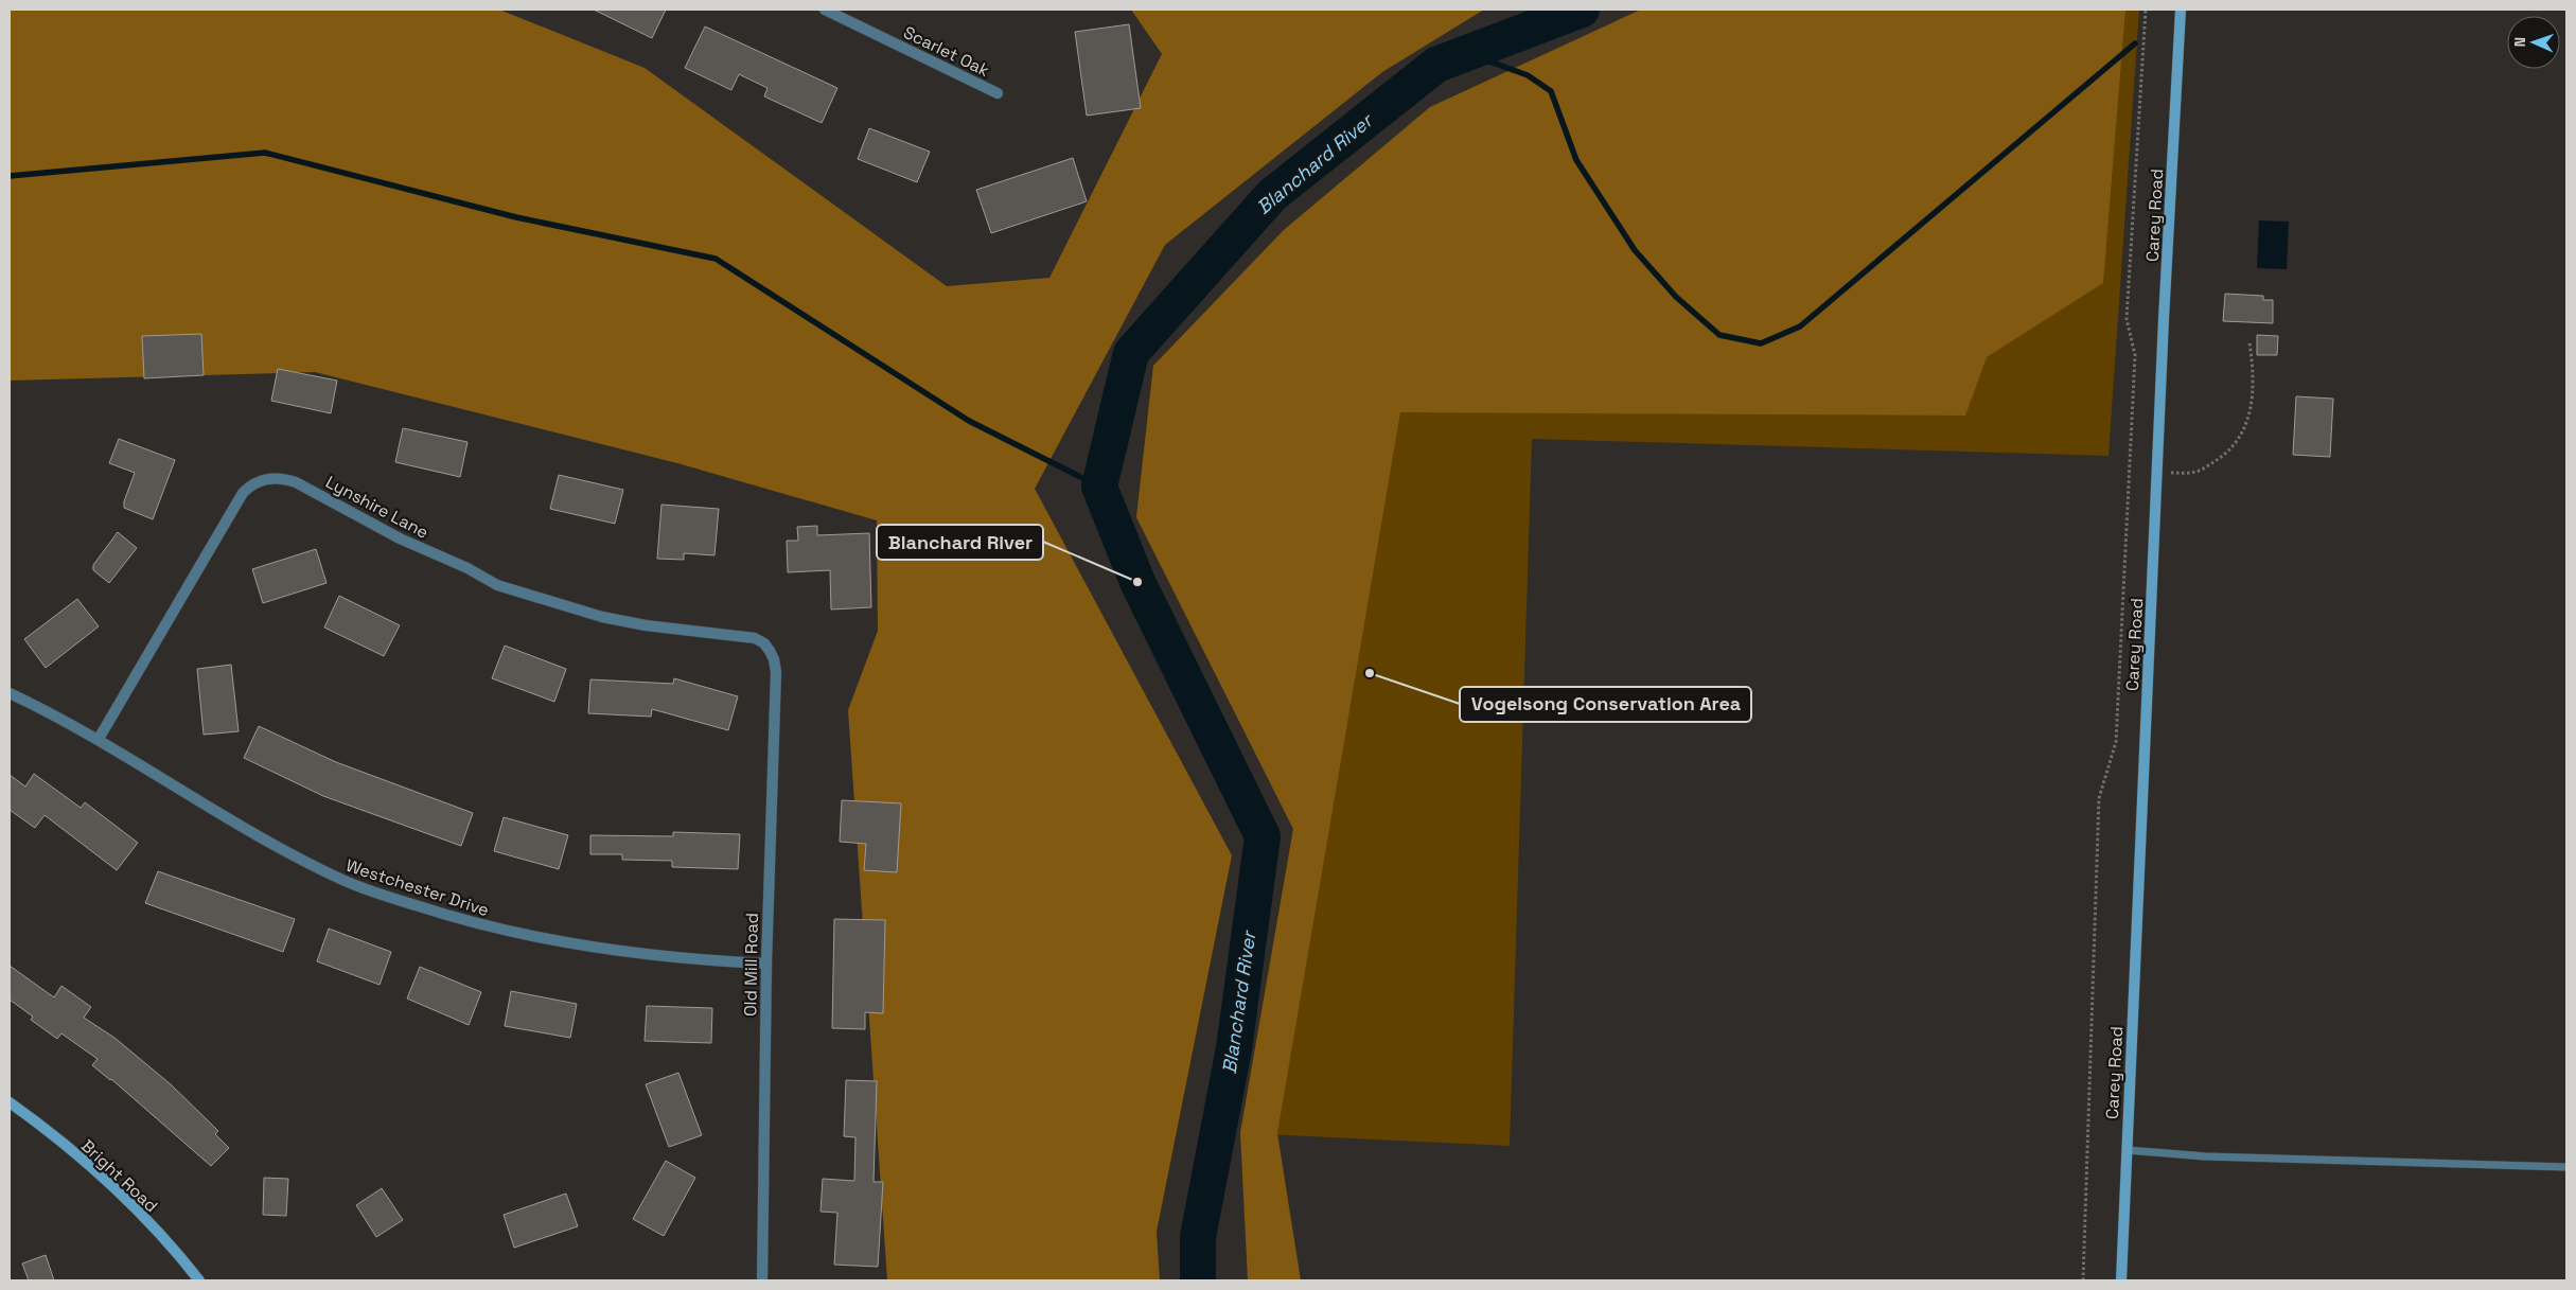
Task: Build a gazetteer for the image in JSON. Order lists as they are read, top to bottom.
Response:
{
  "streets": {
    "main road": ["Carey Road", "Bright Road"],
    "street": [
      "Scarlet Oak",
      "Lynshire Lane",
      "Westchester Drive",
      "Old Mill Road"
    ]
  },
  "crossings": [
    ["Lynshire Lane", "Westchester Drive"],
    ["Lynshire Lane", "Old Mill Road"],
    ["Westchester Drive", "Old Mill Road"]
  ],
  "water": ["Blanchard River"],
  "places": ["Blanchard River", "Vogelsong Conservation Area"],
  "north": "left"
}
